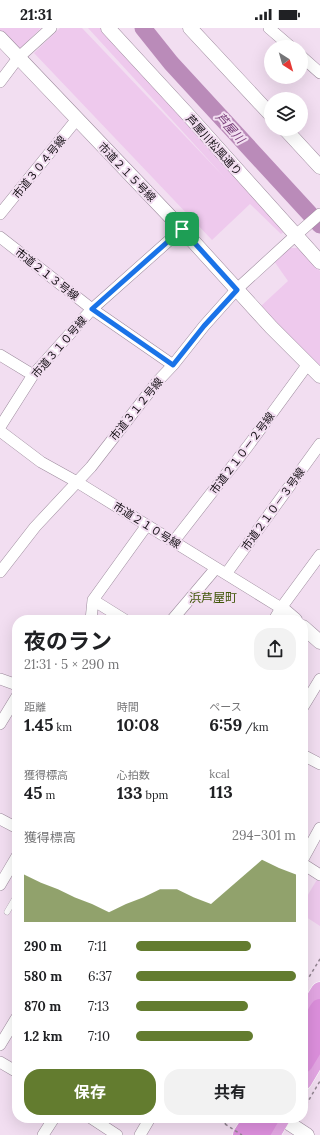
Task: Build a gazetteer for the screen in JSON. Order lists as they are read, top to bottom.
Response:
{
  "streets": {
    "street": [
      "芦屋川松風通り",
      "市道３０４号線",
      "市道２１５号線",
      "市道２１３号線",
      "市道３１０号線",
      "市道３１２号線",
      "市道２１０－２号線",
      "市道２１０－３号線",
      "市道２１０号線"
    ]
  },
  "crossings": [
    ["芦屋川松風通り", "市道３１２号線"],
    ["市道３０４号線", "市道２１５号線"],
    ["市道２１５号線", "市道３１０号線"],
    ["市道２１５号線", "市道３１２号線"],
    ["市道２１５号線", "市道２１０－２号線"],
    ["市道２１３号線", "市道３１０号線"],
    ["市道２１３号線", "市道３１２号線"],
    ["市道３１２号線", "市道２１０号線"],
    ["市道２１０－２号線", "市道２１０号線"],
    ["市道２１０－３号線", "市道２１０号線"]
  ],
  "districts": ["浜芦屋町"],
  "water": ["芦屋川"],
  "north": "bottom right",
  "page": {
    "status": "21:31",
    "heading": ["夜のラン", "21:31 · 5 × 290 m"],
    "stats": [
      ["距離", "1.45 km"],
      ["時間", "10:08"],
      ["ペース", "6:59 /km"],
      ["獲得標高", "45 m"],
      ["心拍数", "133 bpm"],
      ["kcal", "113"]
    ],
    "chart": ["獲得標高", "294–301 m"],
    "list": [
      {
        "name": "290 m",
        "note": "7:11"
      },
      {
        "name": "580 m",
        "note": "6:37"
      },
      {
        "name": "870 m",
        "note": "7:13"
      },
      {
        "name": "1.2 km",
        "note": "7:10"
      }
    ],
    "buttons": ["保存", "共有"]
  }
}
